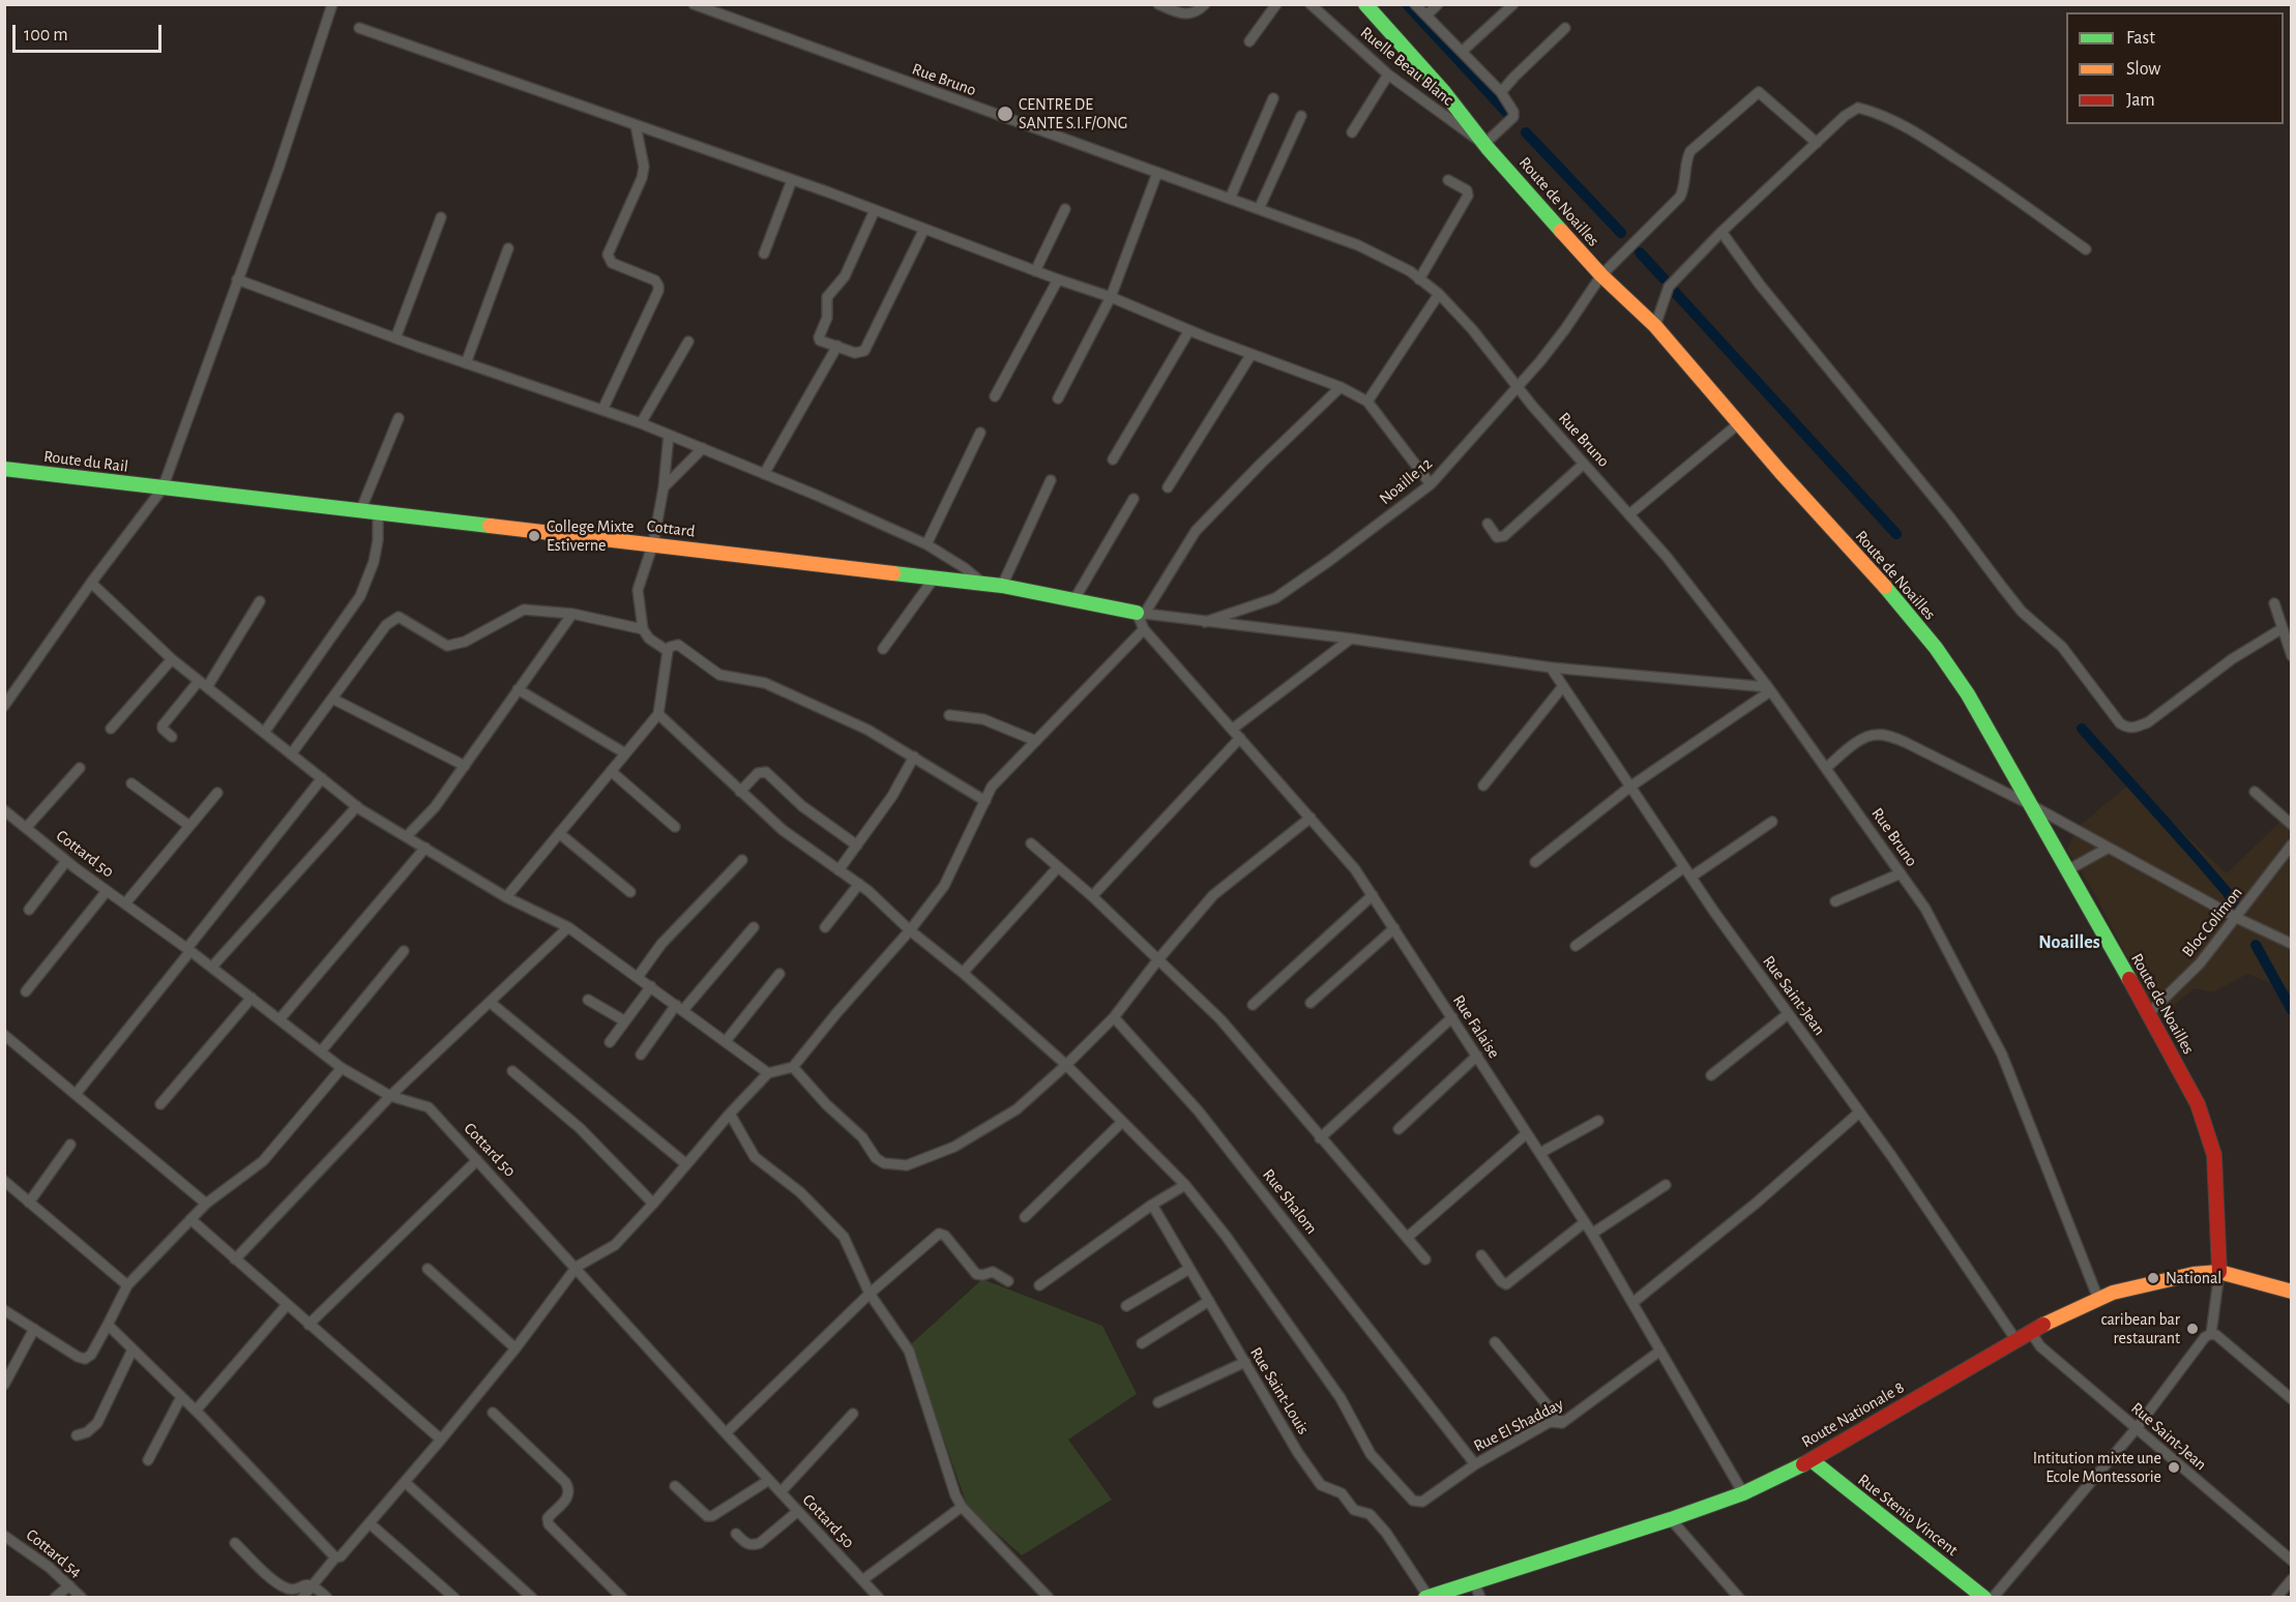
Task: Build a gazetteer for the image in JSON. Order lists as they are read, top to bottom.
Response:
{
  "streets": {
    "street": [
      "Ruelle Beau Blanc",
      "Rue Bruno",
      "Route de Noailles",
      "Route du Rail",
      "Noaille 12",
      "Cottard",
      "Cottard 50",
      "Bloc Colimon",
      "Rue Saint-Jean",
      "Rue Falaise",
      "Rue Shalom",
      "Rue Saint-Louis",
      "Route Nationale 8",
      "Rue El Shadday",
      "Rue Stenio Vincent",
      "Cottard 54"
    ]
  },
  "crossings": [
    ["Ruelle Beau Blanc", "Route de Noailles"],
    ["Rue Bruno", "Noaille 12"],
    ["Rue Bruno", "Route Nationale 8"],
    ["Route de Noailles", "Noaille 12"],
    ["Route de Noailles", "Bloc Colimon"],
    ["Route de Noailles", "Route Nationale 8"],
    ["Route du Rail", "Cottard"],
    ["Cottard", "Rue Falaise"],
    ["Rue Saint-Jean", "Route Nationale 8"],
    ["Rue Falaise", "Route Nationale 8"],
    ["Rue Falaise", "Rue El Shadday"],
    ["Rue Shalom", "Rue El Shadday"],
    ["Rue Saint-Louis", "Route Nationale 8"],
    ["Route Nationale 8", "Rue Stenio Vincent"]
  ],
  "districts": ["Noailles"],
  "places": [
    "CENTRE DE SANTE S.I.F/ONG",
    "College Mixte Estiverne",
    "National",
    "caribean bar restaurant",
    "Intitution mixte une Ecole Montessorie"
  ],
  "legend": ["Fast", "Slow", "Jam"],
  "scale_bar": "100 m"
}
